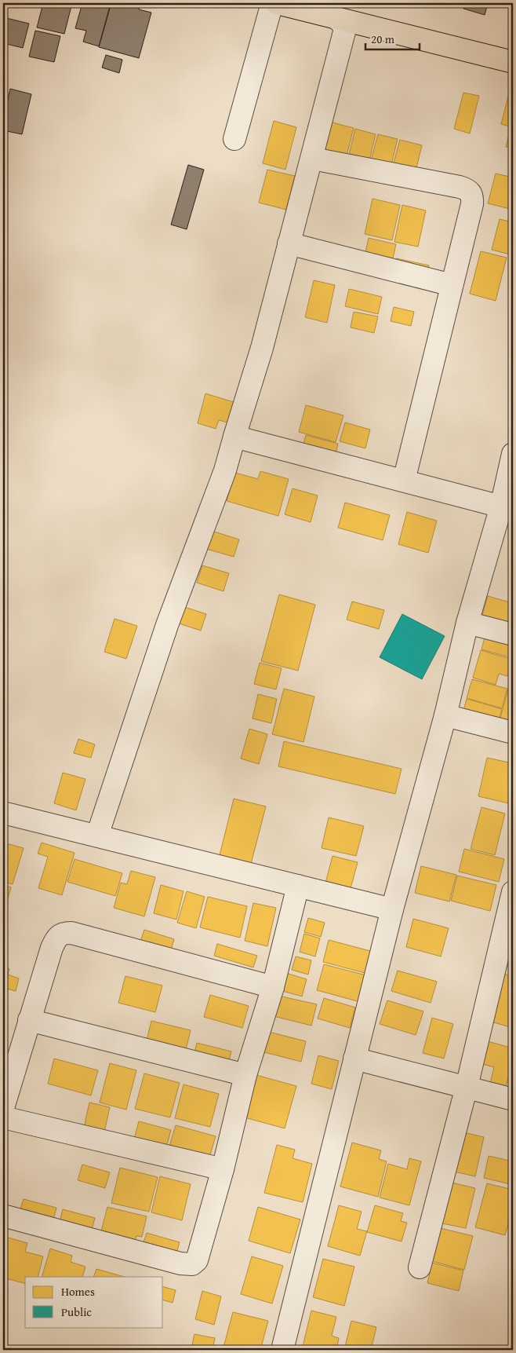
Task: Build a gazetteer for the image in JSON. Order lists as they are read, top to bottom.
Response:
{
  "legend": ["Homes", "Public"],
  "scale_bar": "20 m"
}
